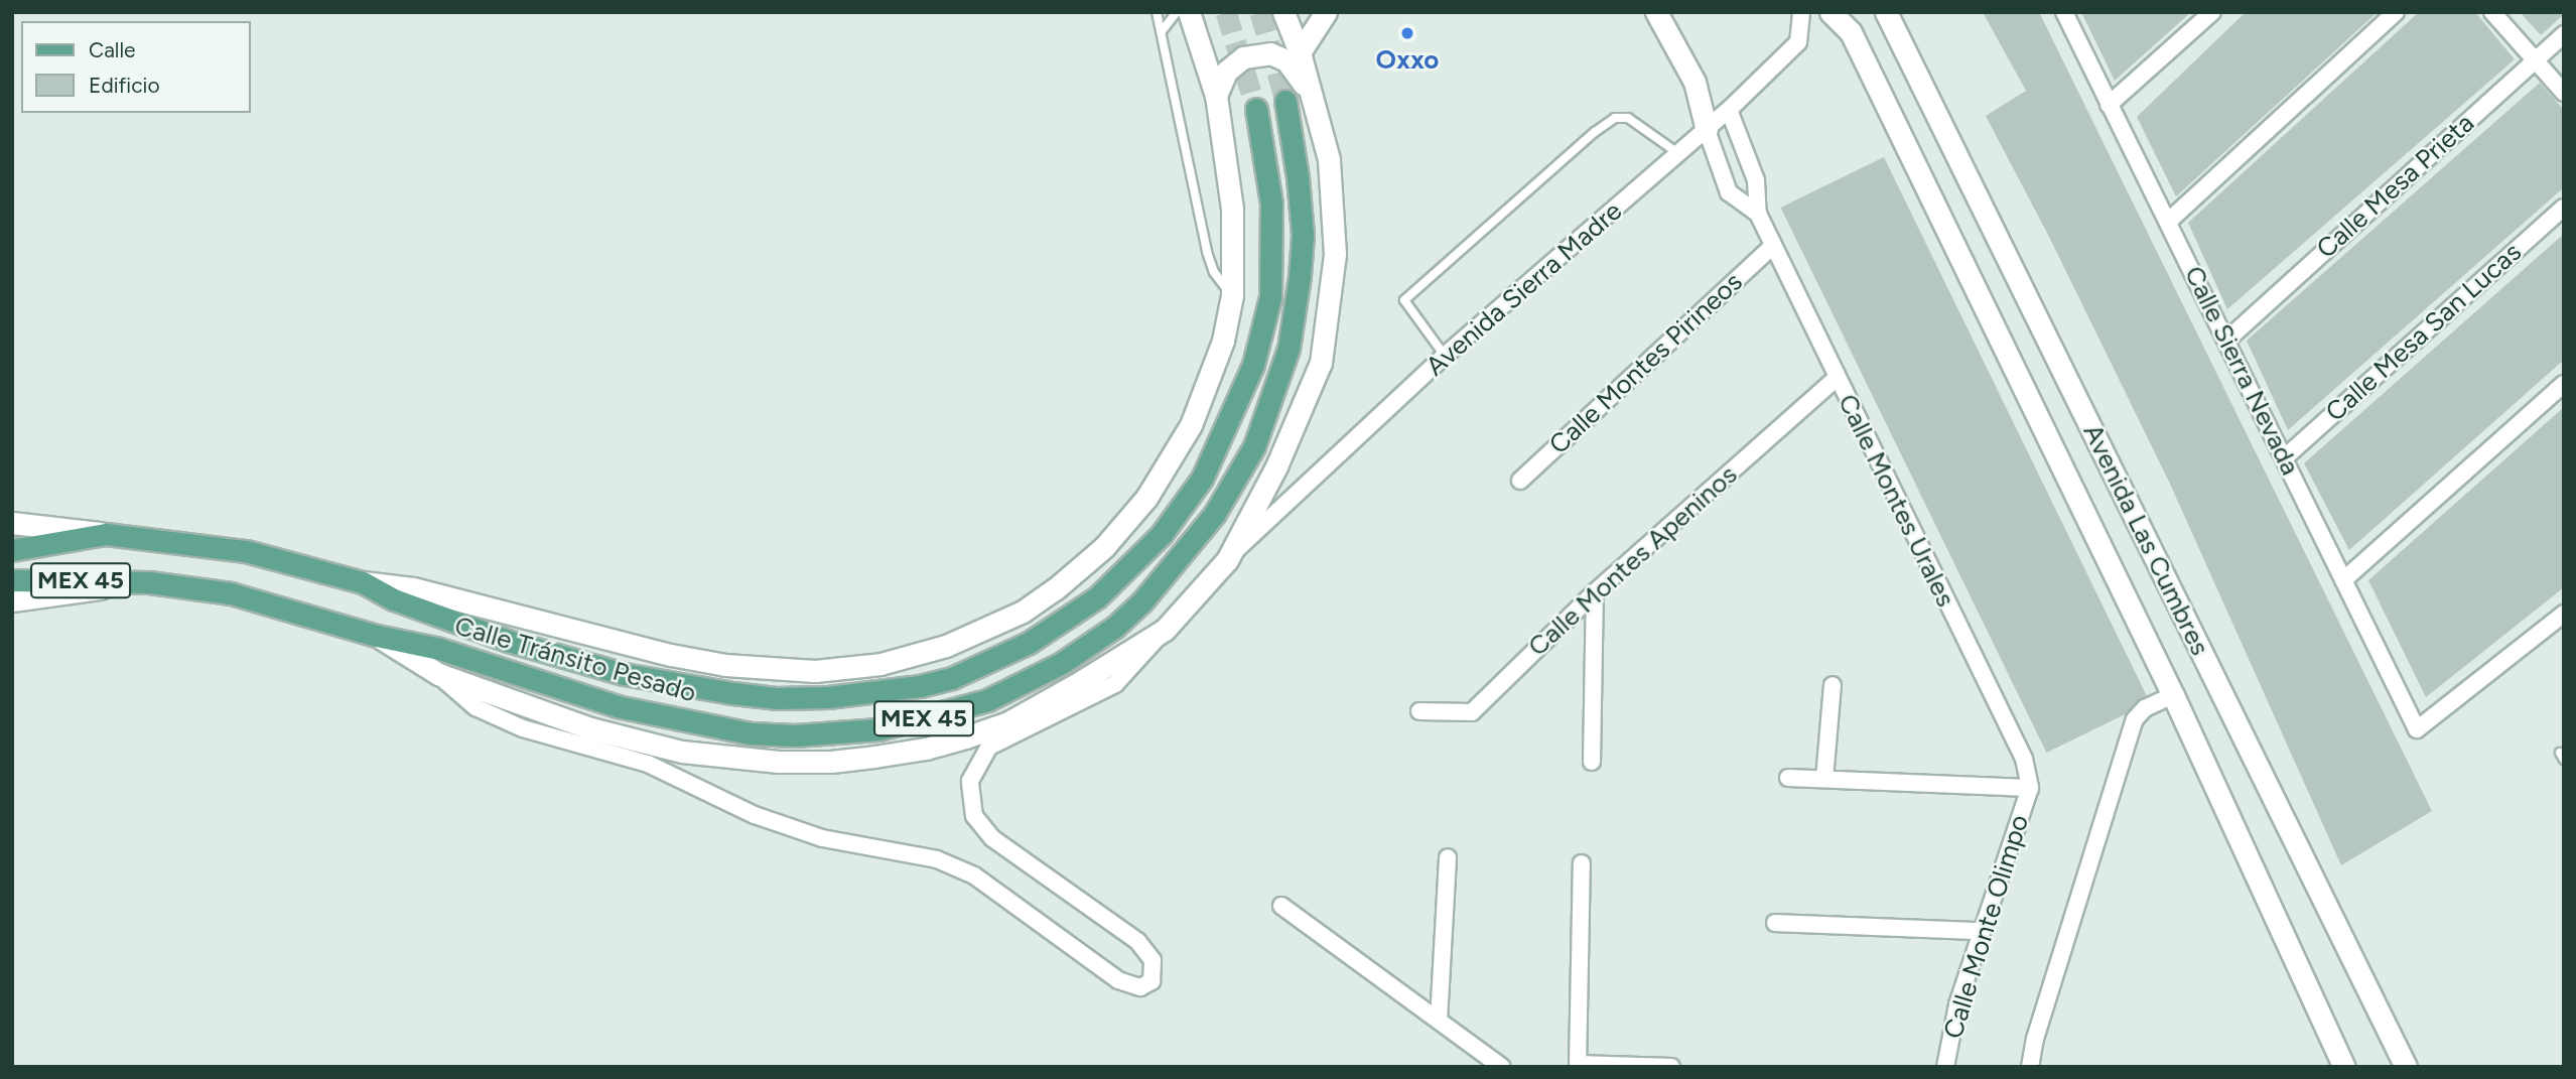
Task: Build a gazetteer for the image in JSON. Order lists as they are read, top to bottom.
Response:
{
  "streets": {
    "main road": ["MEX 45", "Calle Tránsito Pesado"],
    "street": [
      "Calle Mesa Prieta",
      "Avenida Sierra Madre",
      "Calle Mesa San Lucas",
      "Calle Montes Pirineos",
      "Calle Sierra Nevada",
      "Calle Montes Urales",
      "Avenida Las Cumbres",
      "Calle Montes Apeninos",
      "Calle Monte Olimpo"
    ]
  },
  "crossings": [
    ["Calle Mesa Prieta", "Calle Sierra Nevada"],
    ["Avenida Sierra Madre", "Calle Montes Urales"],
    ["Calle Mesa San Lucas", "Calle Sierra Nevada"],
    ["Calle Montes Pirineos", "Calle Montes Urales"],
    ["Calle Montes Urales", "Calle Montes Apeninos"],
    ["Calle Montes Urales", "Calle Monte Olimpo"]
  ],
  "places": ["Oxxo"],
  "legend": ["Calle", "Edificio"]
}
